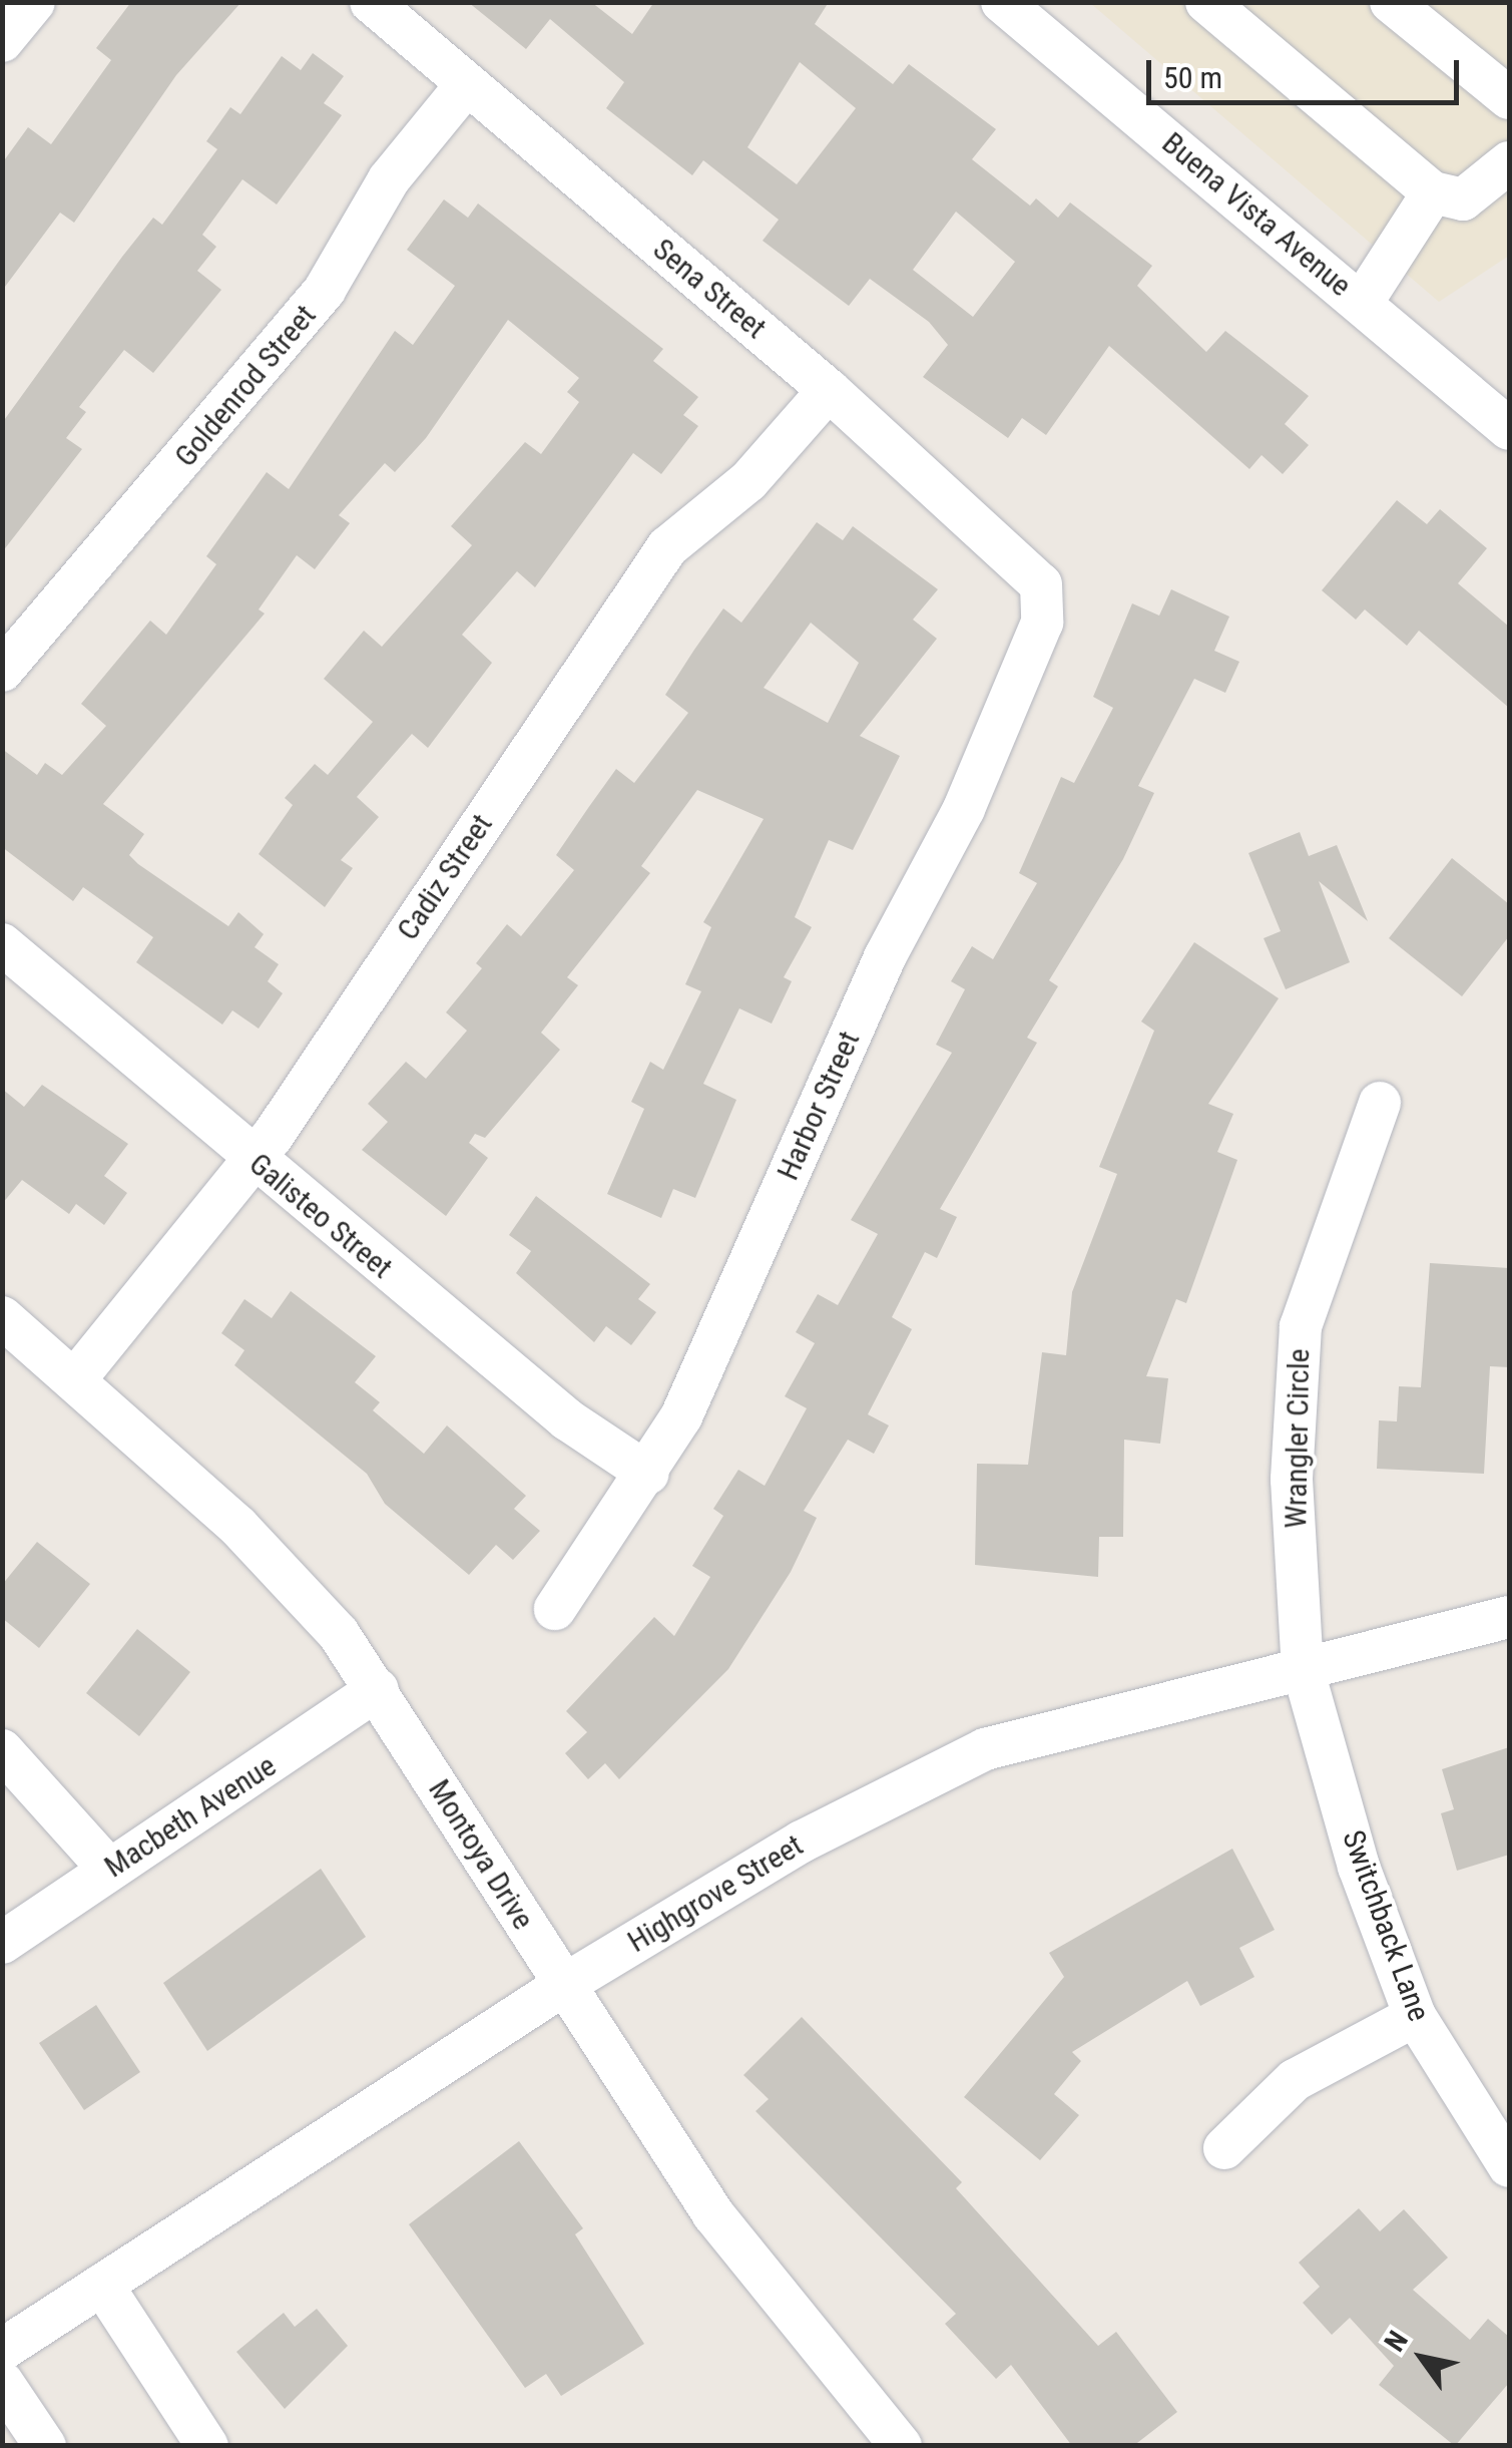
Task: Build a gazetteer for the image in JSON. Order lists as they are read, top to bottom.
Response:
{
  "streets": {
    "street": [
      "Buena Vista Avenue",
      "Sena Street",
      "Goldenrod Street",
      "Cadiz Street",
      "Harbor Street",
      "Galisteo Street",
      "Wrangler Circle",
      "Macbeth Avenue",
      "Montoya Drive",
      "Highgrove Street",
      "Switchback Lane"
    ]
  },
  "crossings": [
    ["Sena Street", "Goldenrod Street"],
    ["Sena Street", "Cadiz Street"],
    ["Sena Street", "Harbor Street"],
    ["Cadiz Street", "Galisteo Street"],
    ["Cadiz Street", "Montoya Drive"],
    ["Harbor Street", "Galisteo Street"],
    ["Wrangler Circle", "Highgrove Street"],
    ["Wrangler Circle", "Switchback Lane"],
    ["Macbeth Avenue", "Montoya Drive"],
    ["Montoya Drive", "Highgrove Street"],
    ["Highgrove Street", "Switchback Lane"]
  ],
  "scale_bar": "50 m",
  "north": "top left"
}
